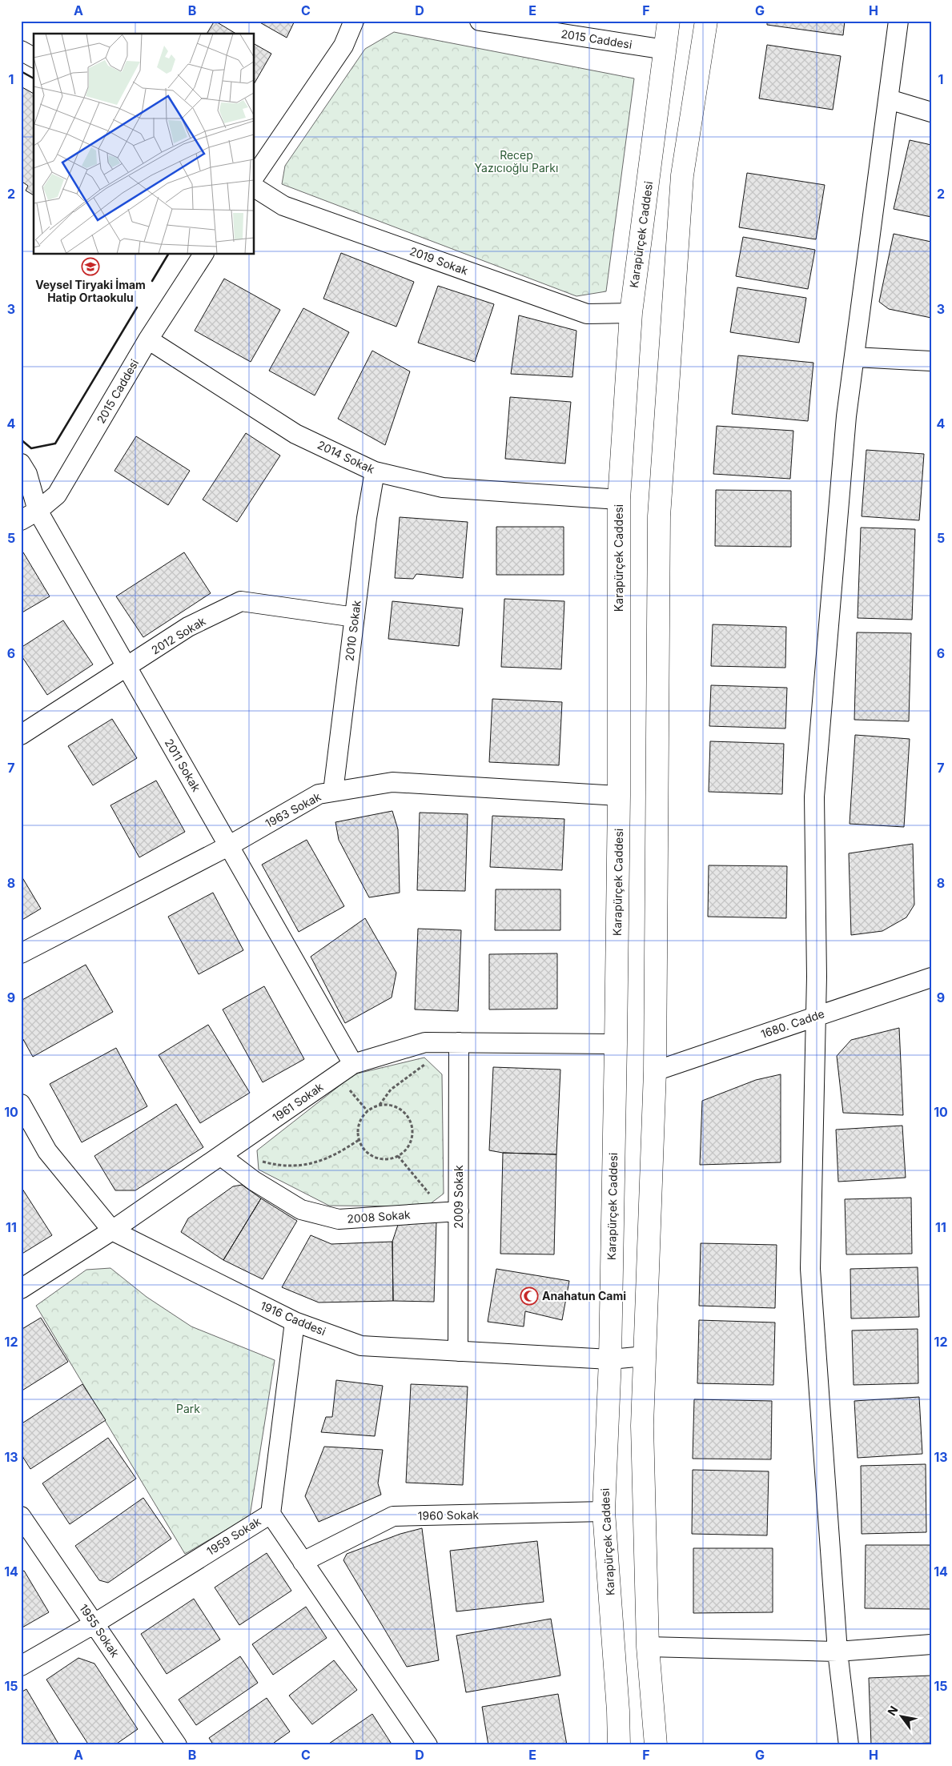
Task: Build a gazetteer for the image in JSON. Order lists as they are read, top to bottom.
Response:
{
  "streets": {
    "main road": ["Karapürçek Caddesi"],
    "street": [
      "2015 Caddesi",
      "2019 Sokak",
      "2014 Sokak",
      "2010 Sokak",
      "2012 Sokak",
      "2011 Sokak",
      "1963 Sokak",
      "1680. Cadde",
      "1961 Sokak",
      "2009 Sokak",
      "2008 Sokak",
      "1916 Caddesi",
      "1960 Sokak",
      "1959 Sokak",
      "1955 Sokak"
    ]
  },
  "crossings": [
    ["2015 Caddesi", "Karapürçek Caddesi"],
    ["2015 Caddesi", "2014 Sokak"],
    ["2015 Caddesi", "2011 Sokak"],
    ["Karapürçek Caddesi", "2019 Sokak"],
    ["Karapürçek Caddesi", "2014 Sokak"],
    ["Karapürçek Caddesi", "1963 Sokak"],
    ["Karapürçek Caddesi", "1961 Sokak"],
    ["Karapürçek Caddesi", "1916 Caddesi"],
    ["Karapürçek Caddesi", "1960 Sokak"],
    ["2014 Sokak", "2010 Sokak"],
    ["2010 Sokak", "2012 Sokak"],
    ["2010 Sokak", "1963 Sokak"],
    ["2012 Sokak", "2011 Sokak"],
    ["2011 Sokak", "1963 Sokak"],
    ["2011 Sokak", "1961 Sokak"],
    ["1961 Sokak", "2009 Sokak"],
    ["1961 Sokak", "2008 Sokak"],
    ["1961 Sokak", "1916 Caddesi"],
    ["2009 Sokak", "2008 Sokak"],
    ["2009 Sokak", "1916 Caddesi"],
    ["1916 Caddesi", "1959 Sokak"],
    ["1959 Sokak", "1955 Sokak"]
  ],
  "parks": ["Recep Yazıcıoğlu Parkı", "Park"],
  "places": {
    "school or university": ["Veysel Tiryaki İmam Hatip Ortaokulu"],
    "mosque": ["Anahatun Cami"]
  },
  "north": "top left",
  "grid": {
    "columns": [
      "A",
      "B",
      "C",
      "D",
      "E",
      "F",
      "G",
      "H"
    ],
    "rows": [
      "1",
      "2",
      "3",
      "4",
      "5",
      "6",
      "7",
      "8",
      "9",
      "10",
      "11",
      "12",
      "13",
      "14",
      "15"
    ]
  }
}
